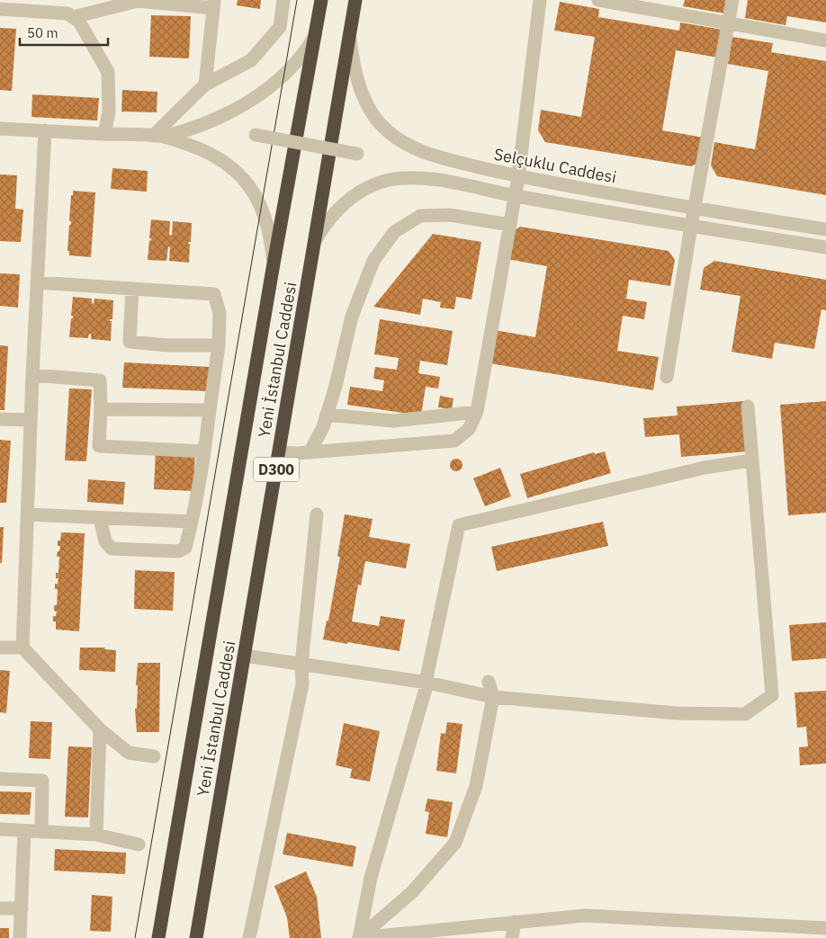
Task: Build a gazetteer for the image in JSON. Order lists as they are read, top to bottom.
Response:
{
  "streets": {
    "highway": ["Yeni İstanbul Caddesi", "D300"],
    "street": ["Selçuklu Caddesi"]
  },
  "crossings": [
    ["Selçuklu Caddesi", "Yeni İstanbul Caddesi"]
  ],
  "scale_bar": "50 m"
}
